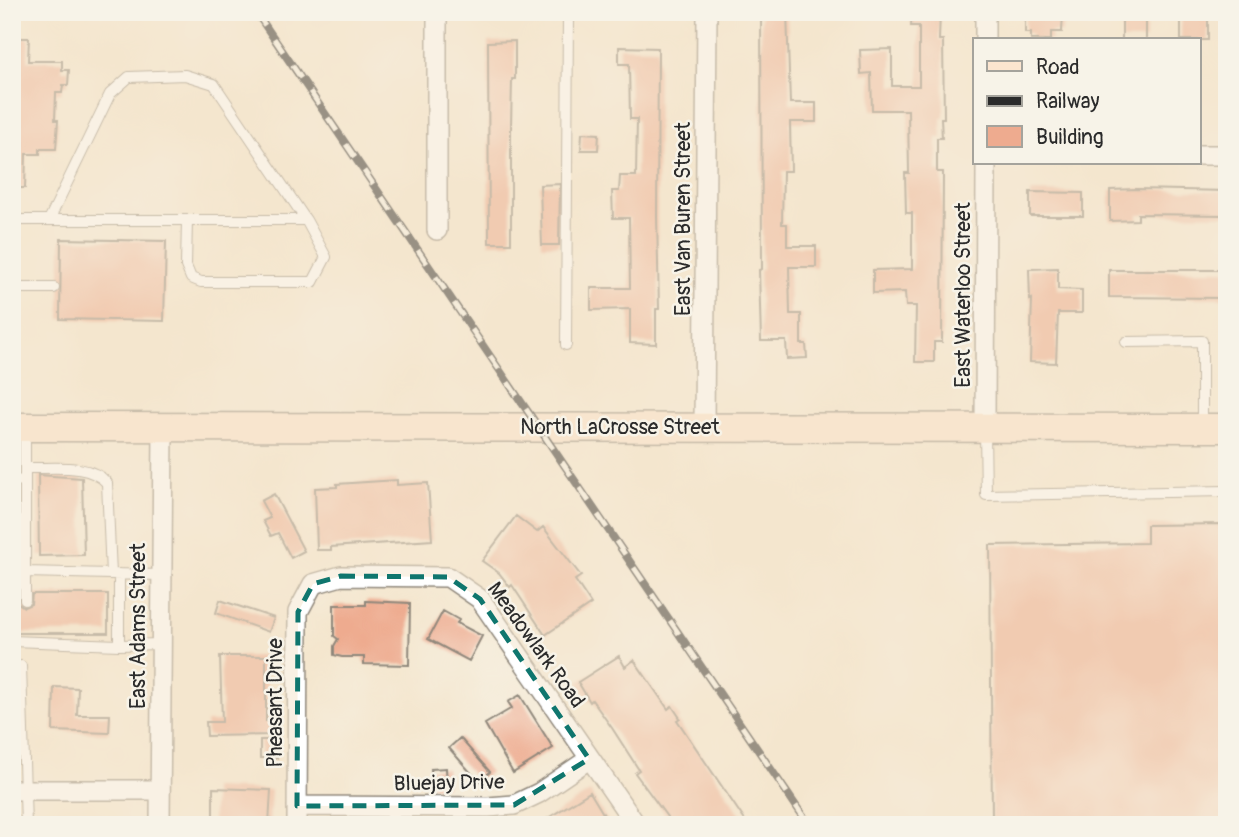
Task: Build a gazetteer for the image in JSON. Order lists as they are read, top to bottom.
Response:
{
  "streets": {
    "main road": ["North LaCrosse Street"],
    "street": [
      "East Van Buren Street",
      "East Waterloo Street",
      "East Adams Street",
      "Meadowlark Road",
      "Pheasant Drive",
      "Bluejay Drive"
    ]
  },
  "crossings": [
    ["East Van Buren Street", "North LaCrosse Street"],
    ["East Waterloo Street", "North LaCrosse Street"],
    ["North LaCrosse Street", "East Adams Street"],
    ["Meadowlark Road", "Pheasant Drive"],
    ["Meadowlark Road", "Bluejay Drive"],
    ["Pheasant Drive", "Bluejay Drive"]
  ],
  "legend": ["Road", "Railway", "Building"]
}
